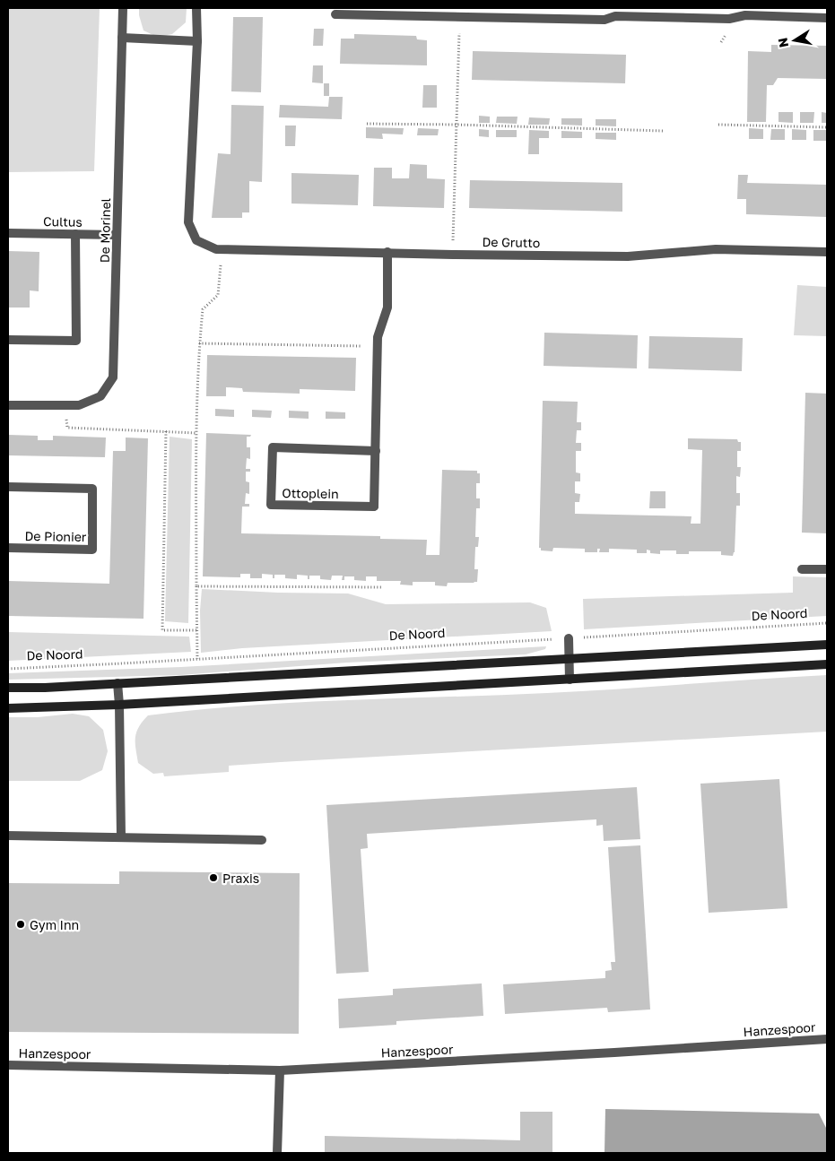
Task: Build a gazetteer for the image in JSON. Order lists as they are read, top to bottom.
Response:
{
  "streets": {
    "street": [
      "Cultus",
      "De Morinel",
      "De Grutto",
      "Ottoplein",
      "De Pionier",
      "Hanzespoor"
    ],
    "path": ["De Noord"]
  },
  "crossings": [
    ["Cultus", "De Morinel"],
    ["De Grutto", "Ottoplein"]
  ],
  "places": ["Praxis", "Gym Inn"],
  "north": "left"
}
